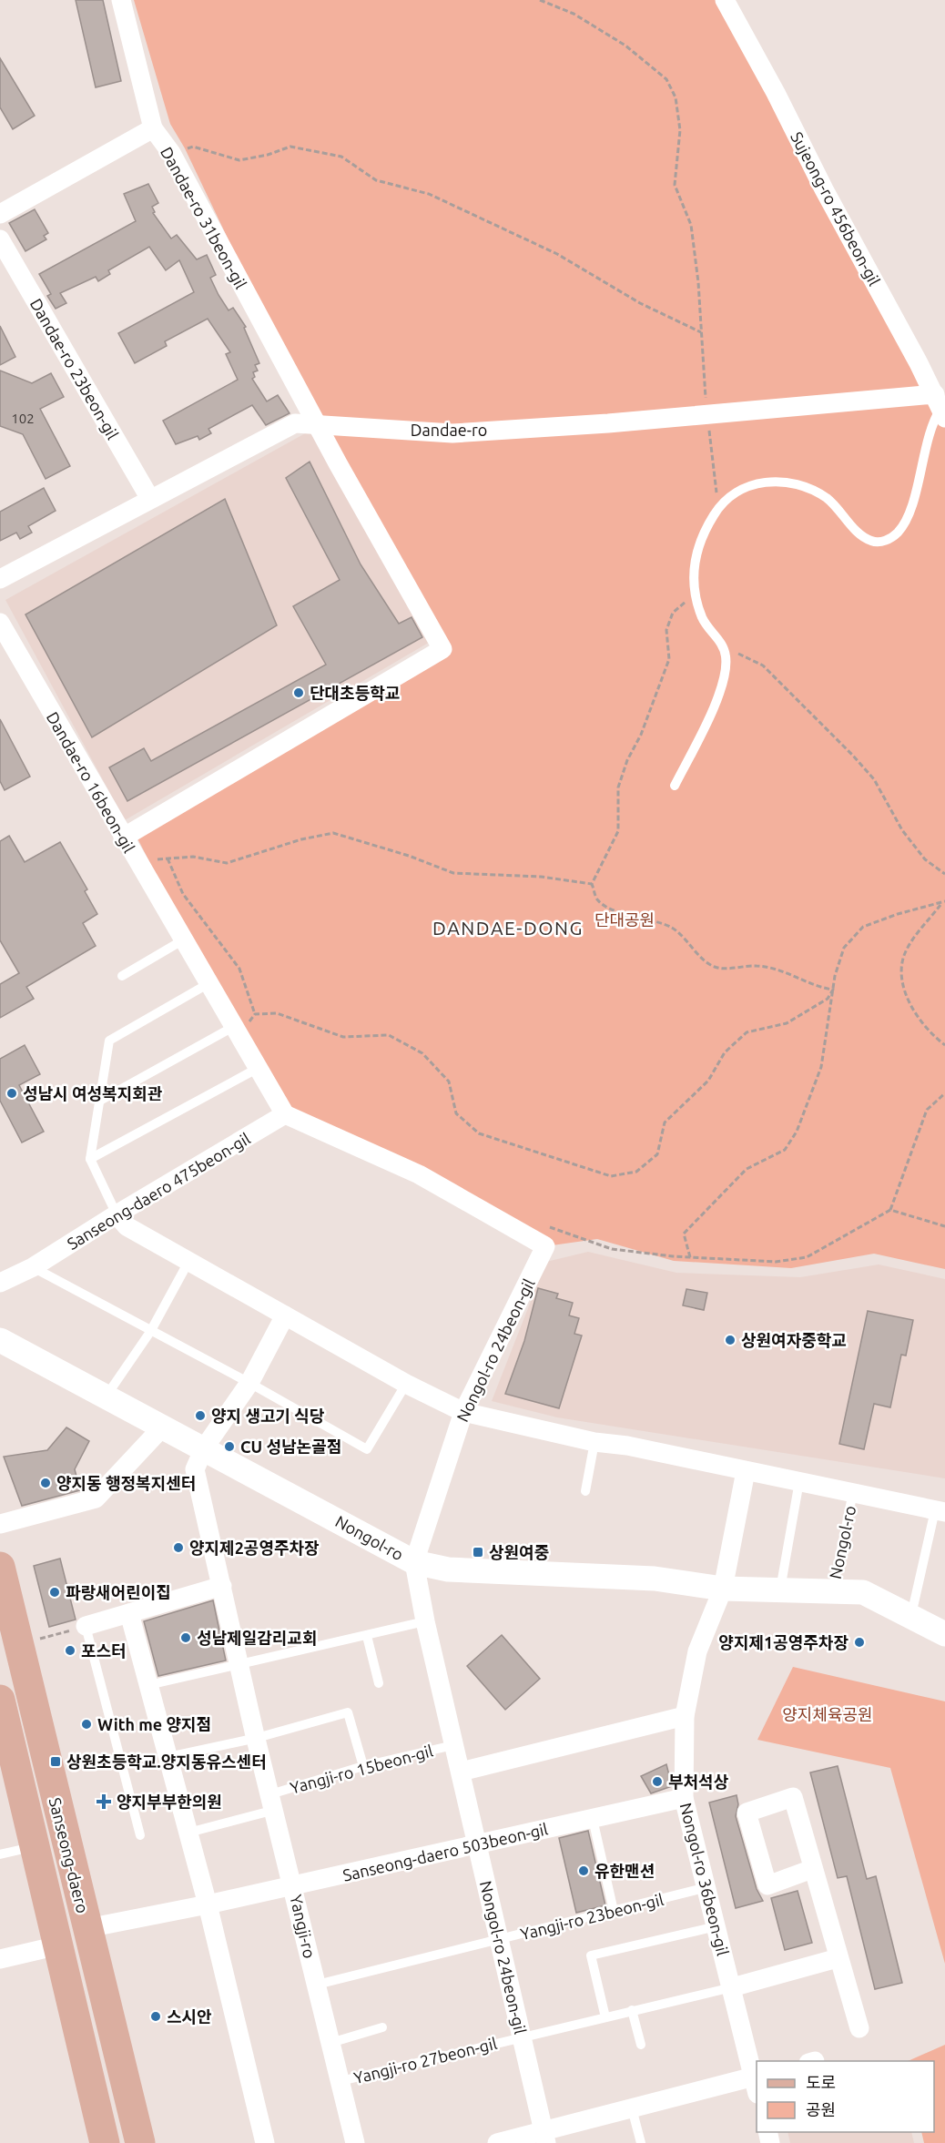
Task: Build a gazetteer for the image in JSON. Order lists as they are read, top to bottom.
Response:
{
  "streets": {
    "main road": ["Sanseong-daero"],
    "street": [
      "Sujeong-ro 456beon-gil",
      "Dandae-ro 31beon-gil",
      "Dandae-ro 23beon-gil",
      "Dandae-ro",
      "Dandae-ro 16beon-gil",
      "Sanseong-daero 475beon-gil",
      "Nongol-ro 24beon-gil",
      "Nongol-ro",
      "Sanseong-daero 503beon-gil",
      "Nongol-ro 36beon-gil",
      "Yangji-ro"
    ],
    "lane": ["Yangji-ro 15beon-gil", "Yangji-ro 23beon-gil", "Yangji-ro 27beon-gil"]
  },
  "crossings": [
    ["Sujeong-ro 456beon-gil", "Dandae-ro"],
    ["Dandae-ro 31beon-gil", "Dandae-ro"],
    ["Dandae-ro 31beon-gil", "Dandae-ro 16beon-gil"],
    ["Dandae-ro 23beon-gil", "Dandae-ro"],
    ["Dandae-ro 16beon-gil", "Sanseong-daero 475beon-gil"],
    ["Dandae-ro 16beon-gil", "Nongol-ro 24beon-gil"],
    ["Sanseong-daero 475beon-gil", "Nongol-ro 24beon-gil"],
    ["Nongol-ro 24beon-gil", "Nongol-ro"],
    ["Nongol-ro 24beon-gil", "Yangji-ro 15beon-gil"],
    ["Nongol-ro 24beon-gil", "Sanseong-daero 503beon-gil"],
    ["Nongol-ro 24beon-gil", "Yangji-ro 23beon-gil"],
    ["Nongol-ro 24beon-gil", "Yangji-ro 27beon-gil"],
    ["Nongol-ro", "Nongol-ro 36beon-gil"],
    ["Nongol-ro", "Yangji-ro"],
    ["Yangji-ro 15beon-gil", "Yangji-ro"],
    ["Sanseong-daero 503beon-gil", "Sanseong-daero"],
    ["Sanseong-daero 503beon-gil", "Nongol-ro 36beon-gil"],
    ["Sanseong-daero 503beon-gil", "Yangji-ro"],
    ["Nongol-ro 36beon-gil", "Yangji-ro 23beon-gil"],
    ["Nongol-ro 36beon-gil", "Yangji-ro 27beon-gil"],
    ["Yangji-ro 23beon-gil", "Yangji-ro"],
    ["Yangji-ro", "Yangji-ro 27beon-gil"]
  ],
  "districts": ["DANDAE-DONG"],
  "parks": ["단대공원", "양지체육공원"],
  "places": {
    "other": [
      "단대초등학교",
      "성남시 여성복지회관",
      "상원여자중학교",
      "양지 생고기 식당",
      "CU 성남논골점",
      "양지동 행정복지센터",
      "양지제2공영주차장",
      "파랑새어린이집",
      "성남제일감리교회",
      "양지제1공영주차장",
      "포스터",
      "With me 양지점",
      "부처석상",
      "유한맨션",
      "스시안"
    ],
    "transit": ["상원여중", "상원초등학교.양지동유스센터"],
    "health": ["양지부부한의원"]
  },
  "house_numbers": ["102"],
  "legend": ["도로", "공원"]
}
